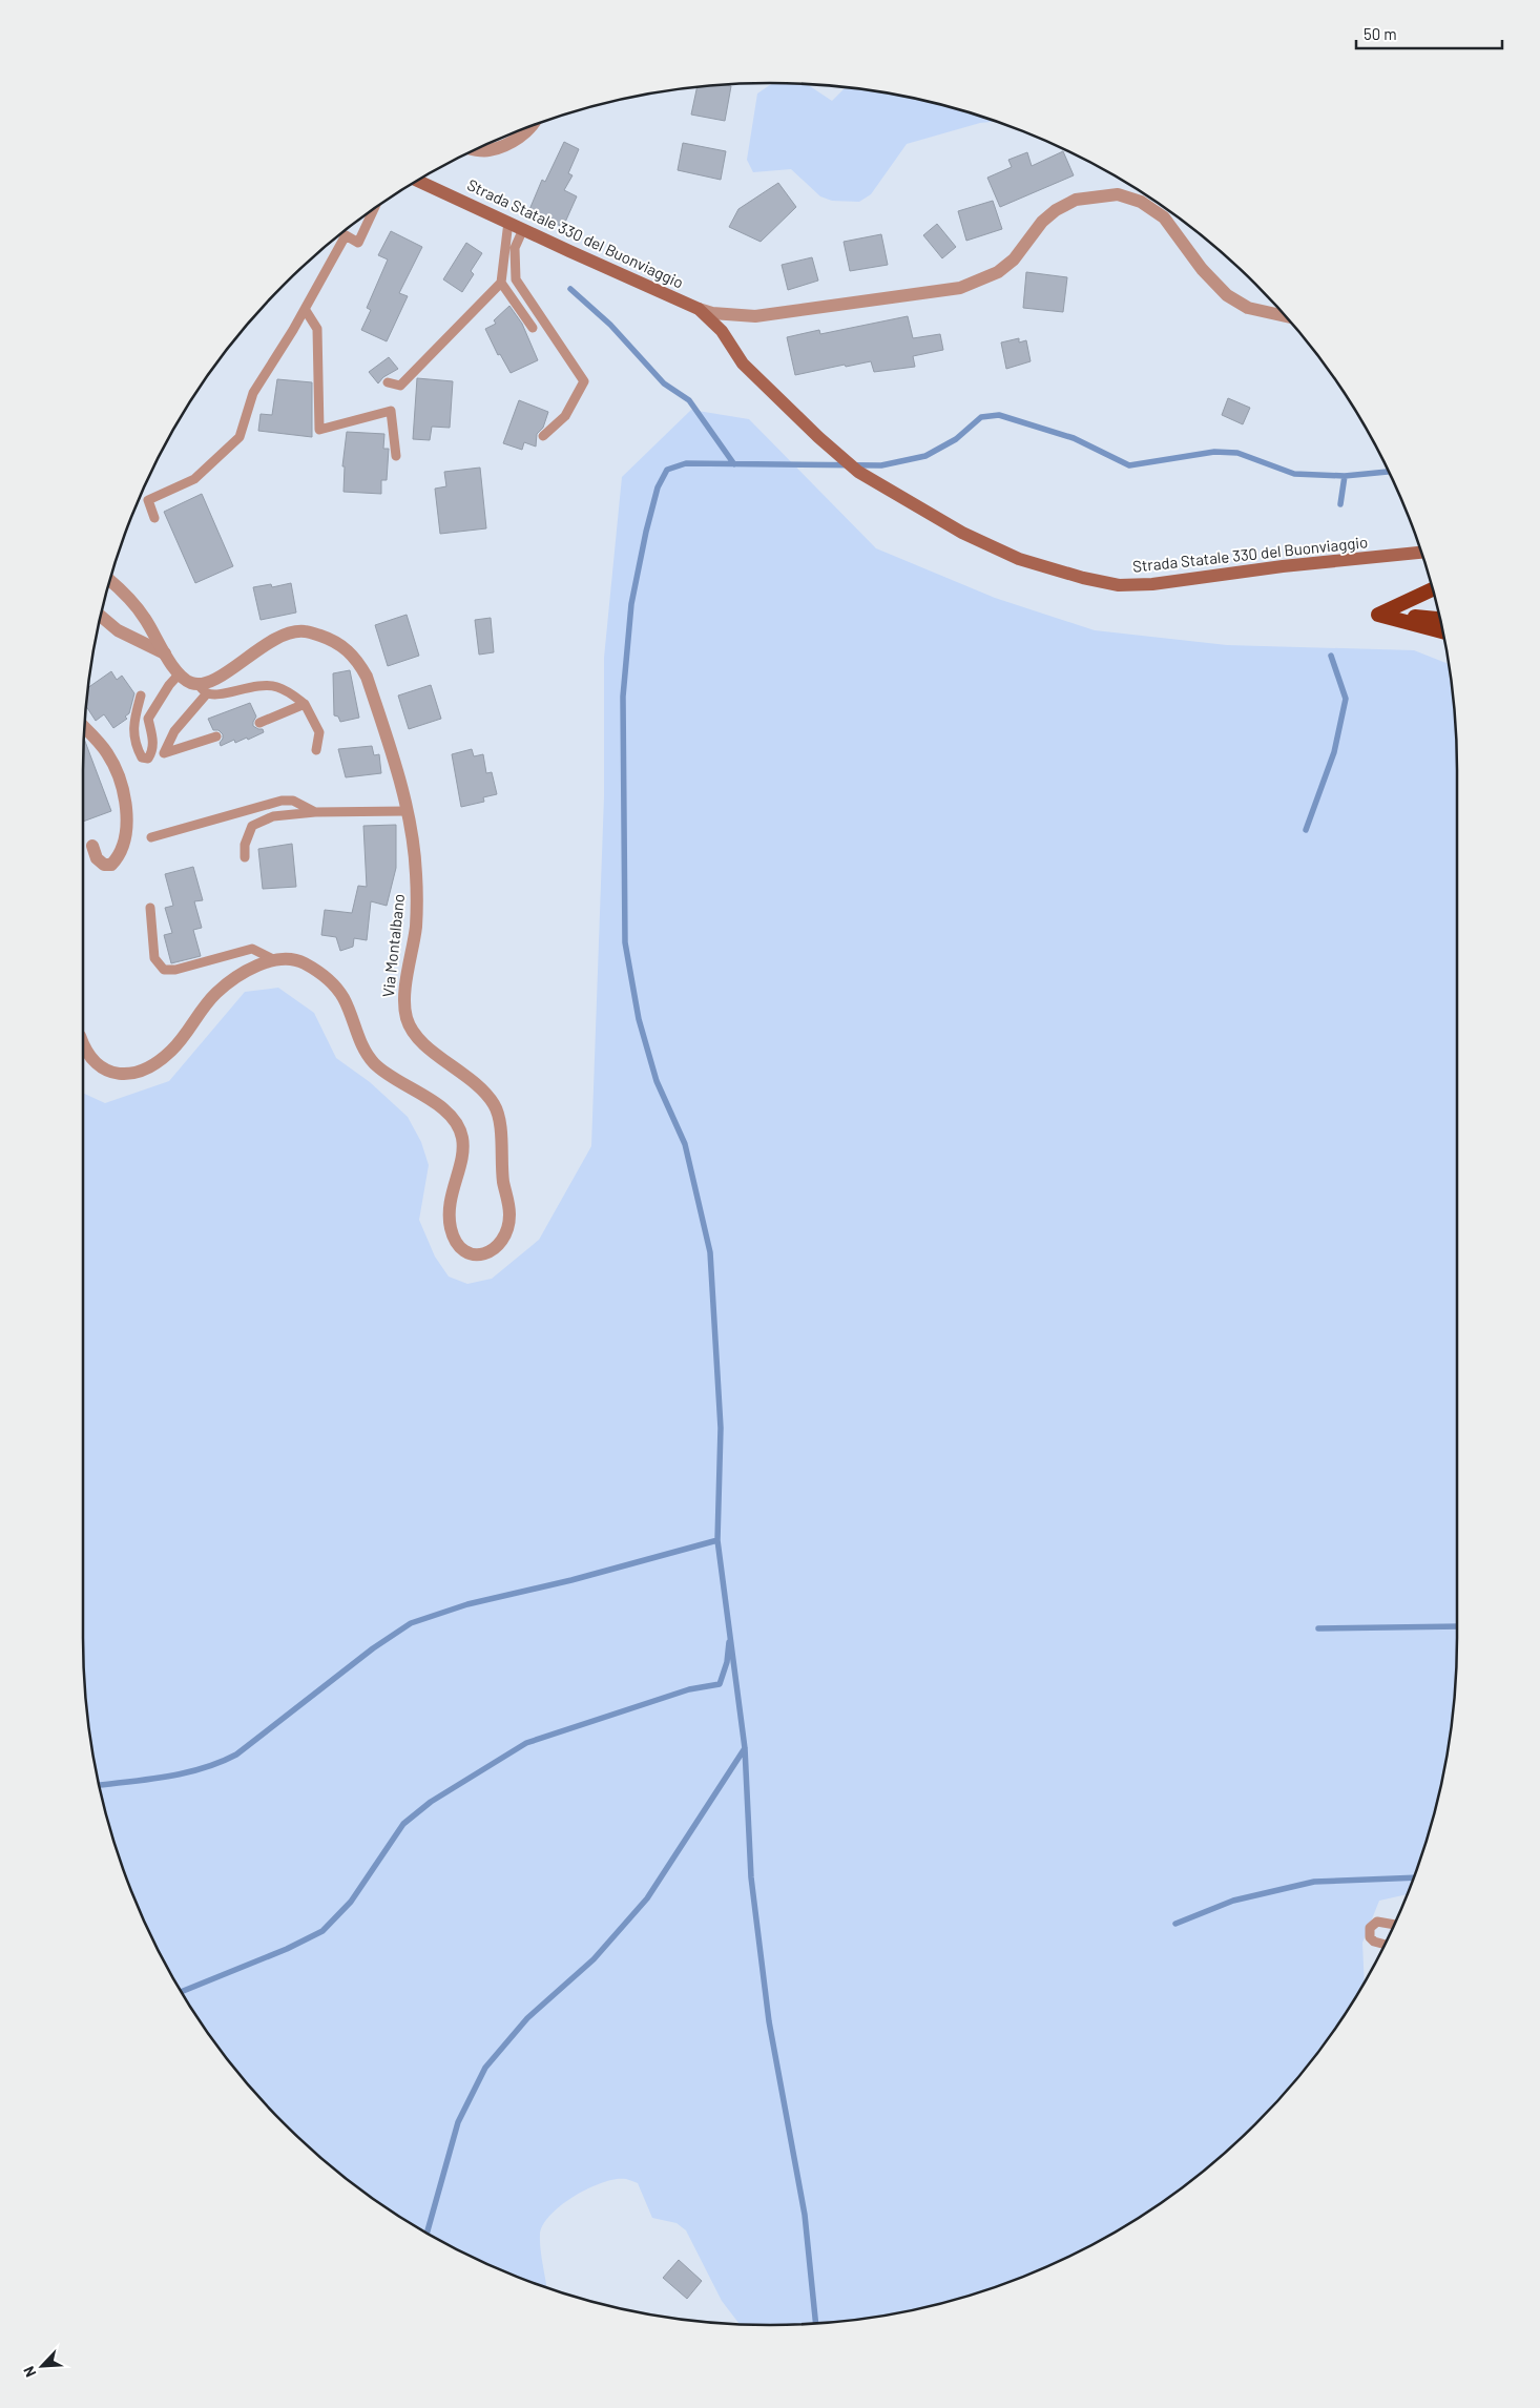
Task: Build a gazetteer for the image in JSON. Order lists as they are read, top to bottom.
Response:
{
  "streets": {
    "main road": ["Strada Statale 330 del Buonviaggio"],
    "street": ["Via Montalbano"]
  },
  "scale_bar": "50 m",
  "north": "bottom left"
}
